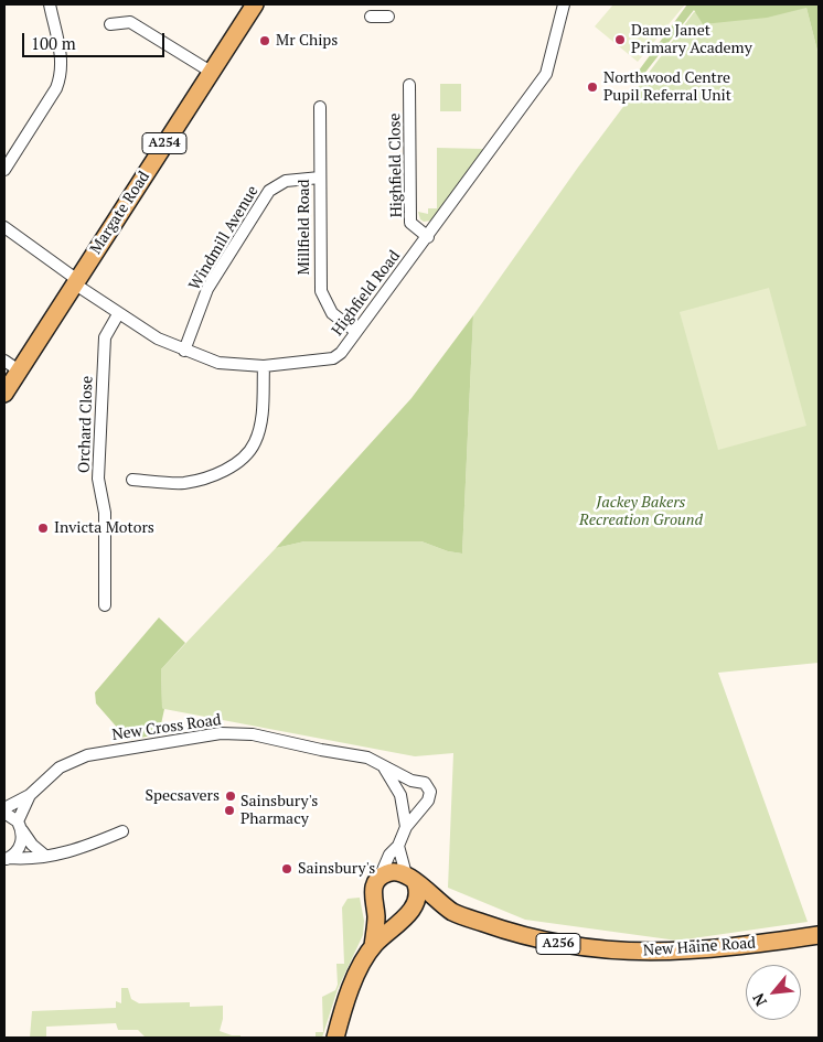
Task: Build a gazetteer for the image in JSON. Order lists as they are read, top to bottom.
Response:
{
  "streets": {
    "main road": [
      "A254",
      "Margate Road",
      "A256",
      "New Haine Road"
    ],
    "street": [
      "Highfield Close",
      "Millfield Road",
      "Windmill Avenue",
      "Highfield Road",
      "Orchard Close",
      "New Cross Road"
    ]
  },
  "crossings": [
    ["Highfield Close", "Highfield Road"],
    ["Margate Road", "Highfield Road"],
    ["Millfield Road", "Windmill Avenue"],
    ["Millfield Road", "Highfield Road"],
    ["Windmill Avenue", "Highfield Road"],
    ["Highfield Road", "Orchard Close"]
  ],
  "parks": ["Jackey Bakers Recreation Ground"],
  "places": [
    "Dame Janet Primary Academy",
    "Mr Chips",
    "Northwood Centre Pupil Referral Unit",
    "Invicta Motors",
    "Specsavers",
    "Sainsbury's Pharmacy",
    "Sainsbury's"
  ],
  "scale_bar": "100 m",
  "north": "bottom left"
}
